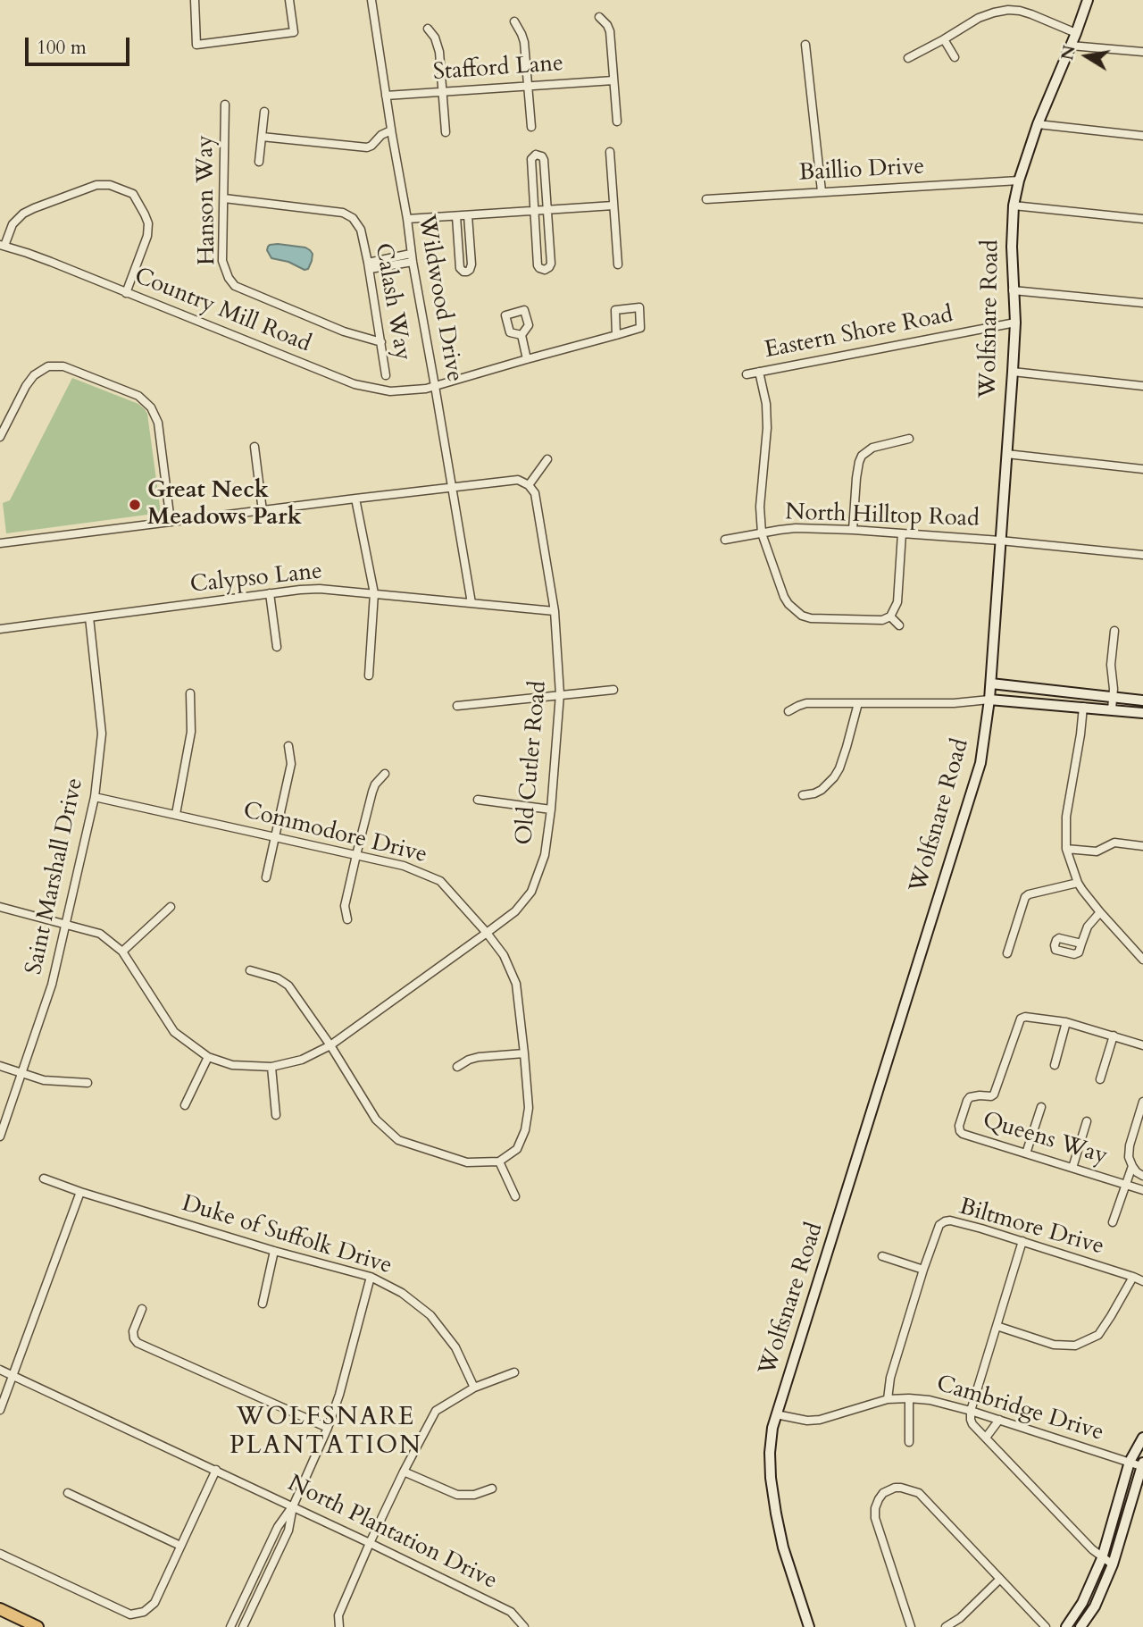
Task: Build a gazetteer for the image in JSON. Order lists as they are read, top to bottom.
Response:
{
  "streets": {
    "street": [
      "Stafford Lane",
      "Baillio Drive",
      "Hanson Way",
      "Wildwood Drive",
      "Calash Way",
      "Country Mill Road",
      "Wolfsnare Road",
      "Eastern Shore Road",
      "North Hilltop Road",
      "Calypso Lane",
      "Old Cutler Road",
      "Commodore Drive",
      "Saint Marshall Drive",
      "Queens Way",
      "Biltmore Drive",
      "Duke of Suffolk Drive",
      "Cambridge Drive",
      "North Plantation Drive"
    ]
  },
  "crossings": [
    ["Stafford Lane", "Wildwood Drive"],
    ["Baillio Drive", "Wolfsnare Road"],
    ["Hanson Way", "Calash Way"],
    ["Wildwood Drive", "Country Mill Road"],
    ["Wildwood Drive", "Calypso Lane"],
    ["Wolfsnare Road", "Eastern Shore Road"],
    ["Wolfsnare Road", "North Hilltop Road"],
    ["Wolfsnare Road", "Cambridge Drive"],
    ["Calypso Lane", "Old Cutler Road"],
    ["Calypso Lane", "Saint Marshall Drive"],
    ["Old Cutler Road", "Commodore Drive"],
    ["Old Cutler Road", "Saint Marshall Drive"],
    ["Commodore Drive", "Saint Marshall Drive"],
    ["Biltmore Drive", "Cambridge Drive"]
  ],
  "districts": ["WOLFSNARE PLANTATION"],
  "places": ["Great Neck Meadows Park"],
  "scale_bar": "100 m",
  "north": "left"
}
